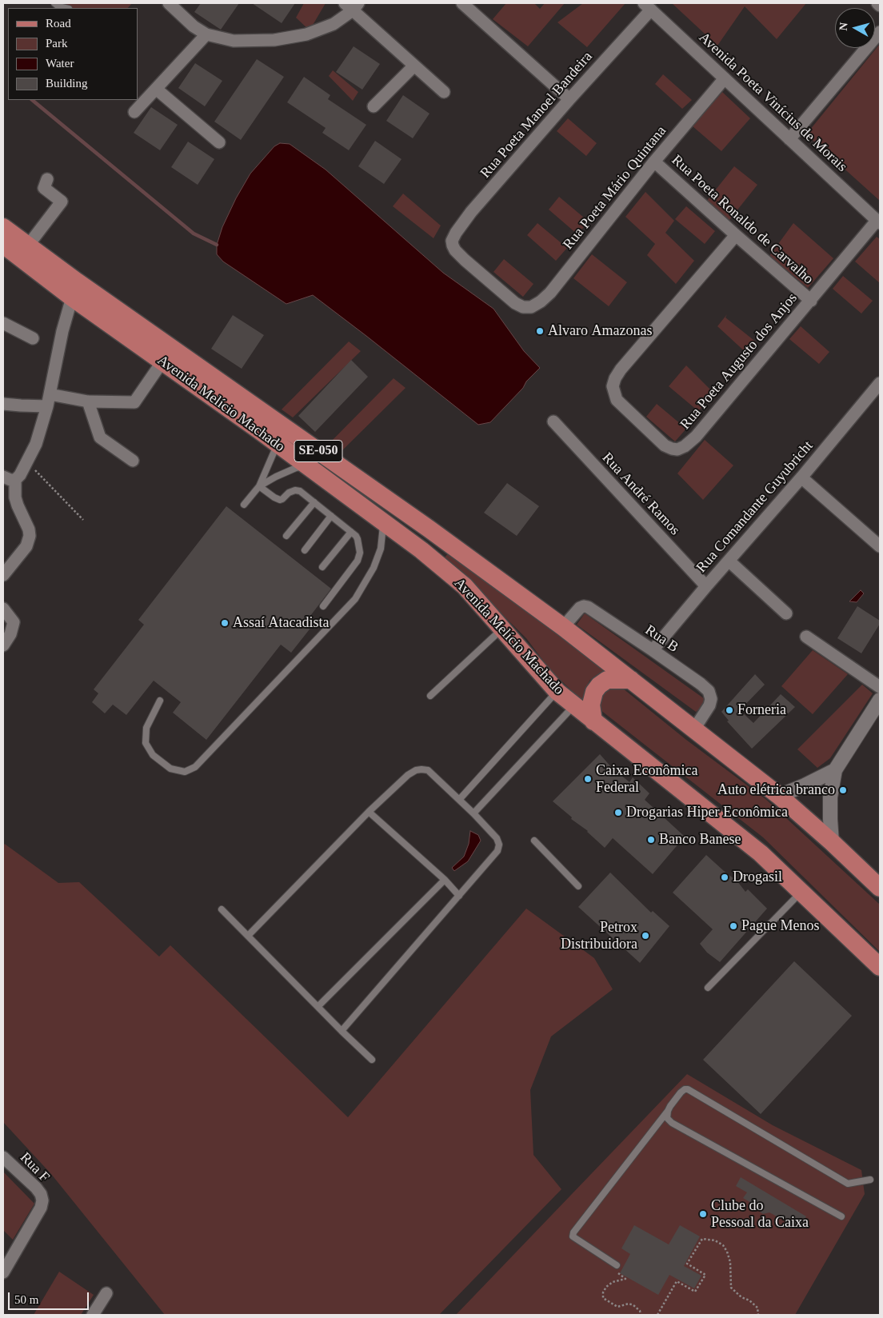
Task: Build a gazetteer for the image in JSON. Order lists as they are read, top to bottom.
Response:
{
  "streets": {
    "main road": ["Avenida Melício Machado", "SE-050"],
    "street": [
      "Avenida Poeta Vinícius de Morais",
      "Rua Poeta Manoel Bandeira",
      "Rua Poeta Mário Quintana",
      "Rua Poeta Ronaldo de Carvalho",
      "Rua Poeta Augusto dos Anjos",
      "Rua André Ramos",
      "Rua Comandante Guyubricht",
      "Rua B",
      "Rua F"
    ]
  },
  "crossings": [
    ["Avenida Poeta Vinícius de Morais", "Rua Poeta Manoel Bandeira"],
    ["Avenida Poeta Vinícius de Morais", "Rua Poeta Mário Quintana"],
    ["Avenida Poeta Vinícius de Morais", "Rua Poeta Augusto dos Anjos"],
    ["Rua Poeta Manoel Bandeira", "Rua Poeta Mário Quintana"],
    ["Rua Poeta Mário Quintana", "Rua Poeta Ronaldo de Carvalho"],
    ["Rua Poeta Ronaldo de Carvalho", "Rua Poeta Augusto dos Anjos"],
    ["Avenida Melício Machado", "Rua B"],
    ["Rua André Ramos", "Rua Comandante Guyubricht"],
    ["Rua Comandante Guyubricht", "Rua B"]
  ],
  "places": [
    "Alvaro Amazonas",
    "Assaí Atacadista",
    "Forneria",
    "Caixa Econômica Federal",
    "Auto elétrica branco",
    "Drogarias Hiper Econômica",
    "Banco Banese",
    "Drogasil",
    "Pague Menos",
    "Petrox Distribuidora",
    "Clube do Pessoal da Caixa"
  ],
  "legend": [
    "Road",
    "Park",
    "Water",
    "Building"
  ],
  "scale_bar": "50 m",
  "north": "left"
}
